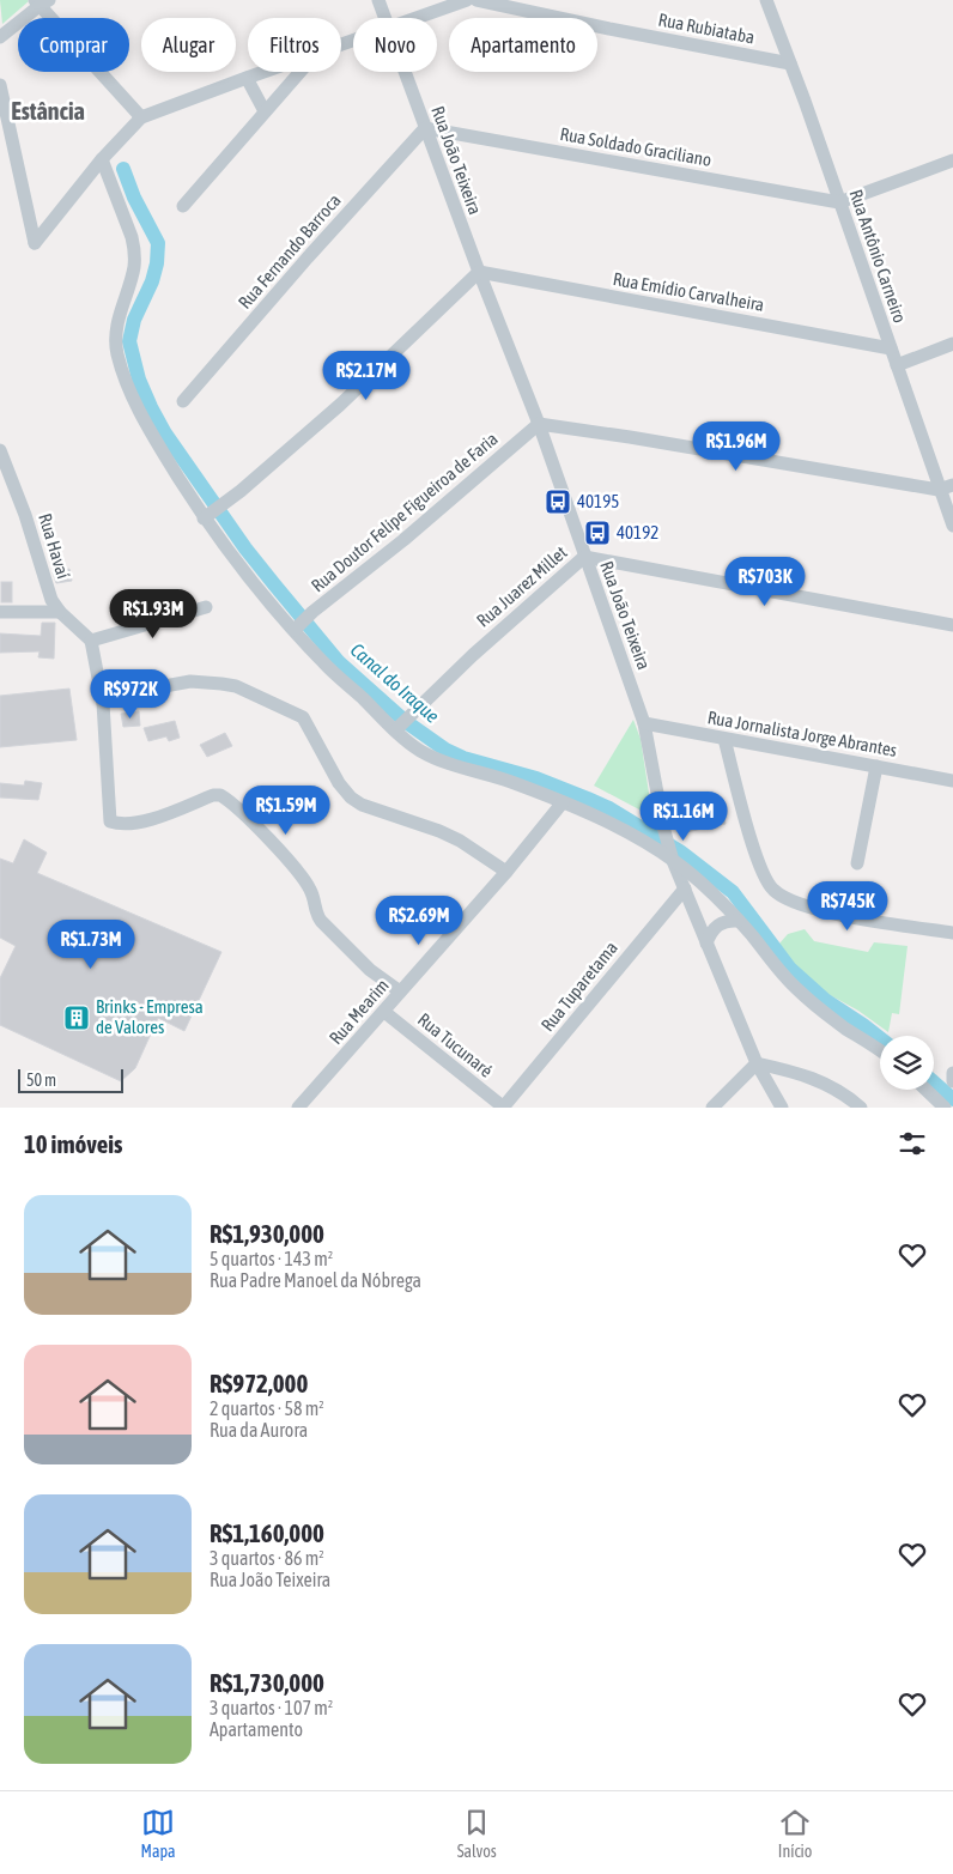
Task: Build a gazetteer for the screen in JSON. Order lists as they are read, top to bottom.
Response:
{
  "streets": {
    "street": [
      "Rua Rubiataba",
      "Rua Soldado Graciliano",
      "Rua João Teixeira",
      "Rua Fernando Barroca",
      "Rua Antônio Carneiro",
      "Rua Emídio Carvalheira",
      "Rua Doutor Felipe Figueiroa de Faria",
      "Rua Havaí",
      "Rua Juarez Millet",
      "Rua Jornalista Jorge Abrantes",
      "Rua Tuparetama",
      "Rua Mearim",
      "Rua Tucunaré"
    ]
  },
  "crossings": [
    ["Rua Rubiataba", "Rua Antônio Carneiro"],
    ["Rua Soldado Graciliano", "Rua João Teixeira"],
    ["Rua Soldado Graciliano", "Rua Fernando Barroca"],
    ["Rua Soldado Graciliano", "Rua Antônio Carneiro"],
    ["Rua João Teixeira", "Rua Fernando Barroca"],
    ["Rua João Teixeira", "Rua Emídio Carvalheira"],
    ["Rua João Teixeira", "Rua Doutor Felipe Figueiroa de Faria"],
    ["Rua João Teixeira", "Rua Juarez Millet"],
    ["Rua João Teixeira", "Rua Jornalista Jorge Abrantes"],
    ["Rua João Teixeira", "Rua Tuparetama"],
    ["Rua Antônio Carneiro", "Rua Emídio Carvalheira"],
    ["Rua Tuparetama", "Rua Tucunaré"],
    ["Rua Mearim", "Rua Tucunaré"]
  ],
  "districts": ["Estância"],
  "water": ["Canal do Iraque"],
  "places": {
    "bus stop": ["40195", "40192"],
    "building": ["Brinks - Empresa de Valores"]
  },
  "scale_bar": "50 m",
  "page": {
    "chip": [
      "Comprar",
      "Alugar",
      "Filtros",
      "Novo",
      "Apartamento"
    ],
    "price": [
      "R$2.17M",
      "R$1.96M",
      "R$703K",
      "R$1.93M",
      "R$972K",
      "R$1.59M",
      "R$1.16M",
      "R$745K",
      "R$2.69M",
      "R$1.73M"
    ],
    "scale": "50 m",
    "heading": "10 imóveis",
    "list": [
      {
        "name": "R$1,930,000",
        "note": "5 quartos · 143 m² · Rua Padre Manoel da Nóbrega"
      },
      {
        "name": "R$972,000",
        "note": "2 quartos · 58 m² · Rua da Aurora"
      },
      {
        "name": "R$1,160,000",
        "note": "3 quartos · 86 m² · Rua João Teixeira"
      },
      {
        "name": "R$1,730,000",
        "note": "3 quartos · 107 m² · Apartamento"
      }
    ],
    "tabs": ["Mapa", "Salvos", "Início"]
  }
}
